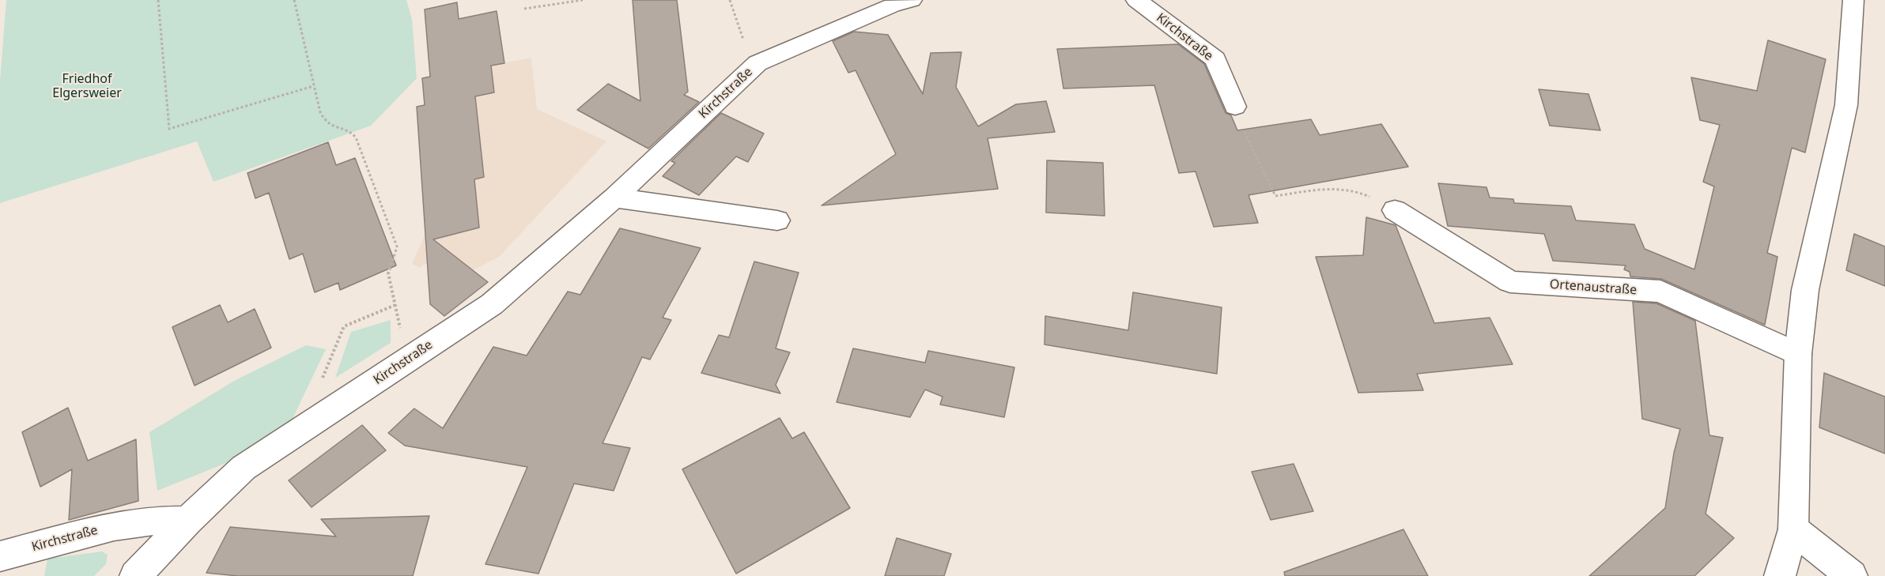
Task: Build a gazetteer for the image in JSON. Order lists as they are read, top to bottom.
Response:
{
  "streets": {
    "street": ["Kirchstraße", "Ortenaustraße"]
  },
  "parks": ["Friedhof Elgersweier"]
}
